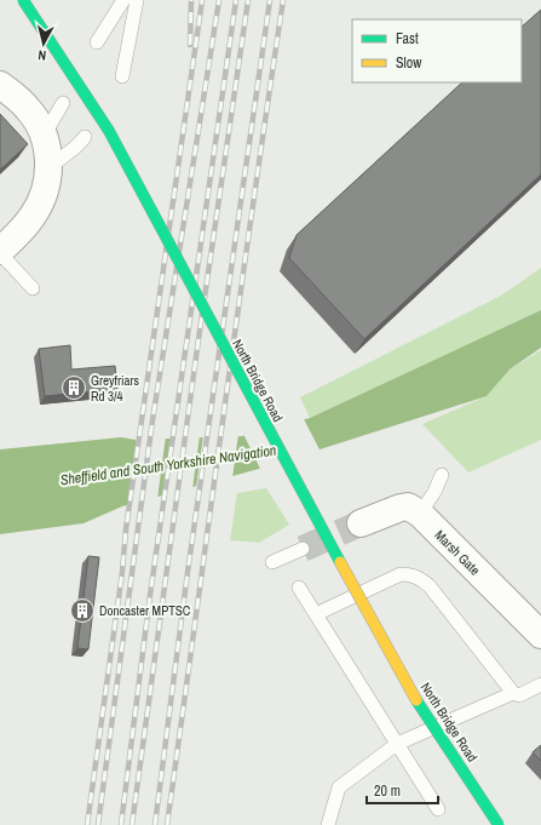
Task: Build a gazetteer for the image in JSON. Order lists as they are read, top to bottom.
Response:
{
  "streets": {
    "street": ["North Bridge Road", "Marsh Gate"]
  },
  "water": ["Sheffield and South Yorkshire Navigation"],
  "places": {
    "building": ["Greyfriars Rd 3/4", "Doncaster MPTSC"]
  },
  "legend": ["Fast", "Slow"],
  "scale_bar": "20 m",
  "north": "bottom"
}
